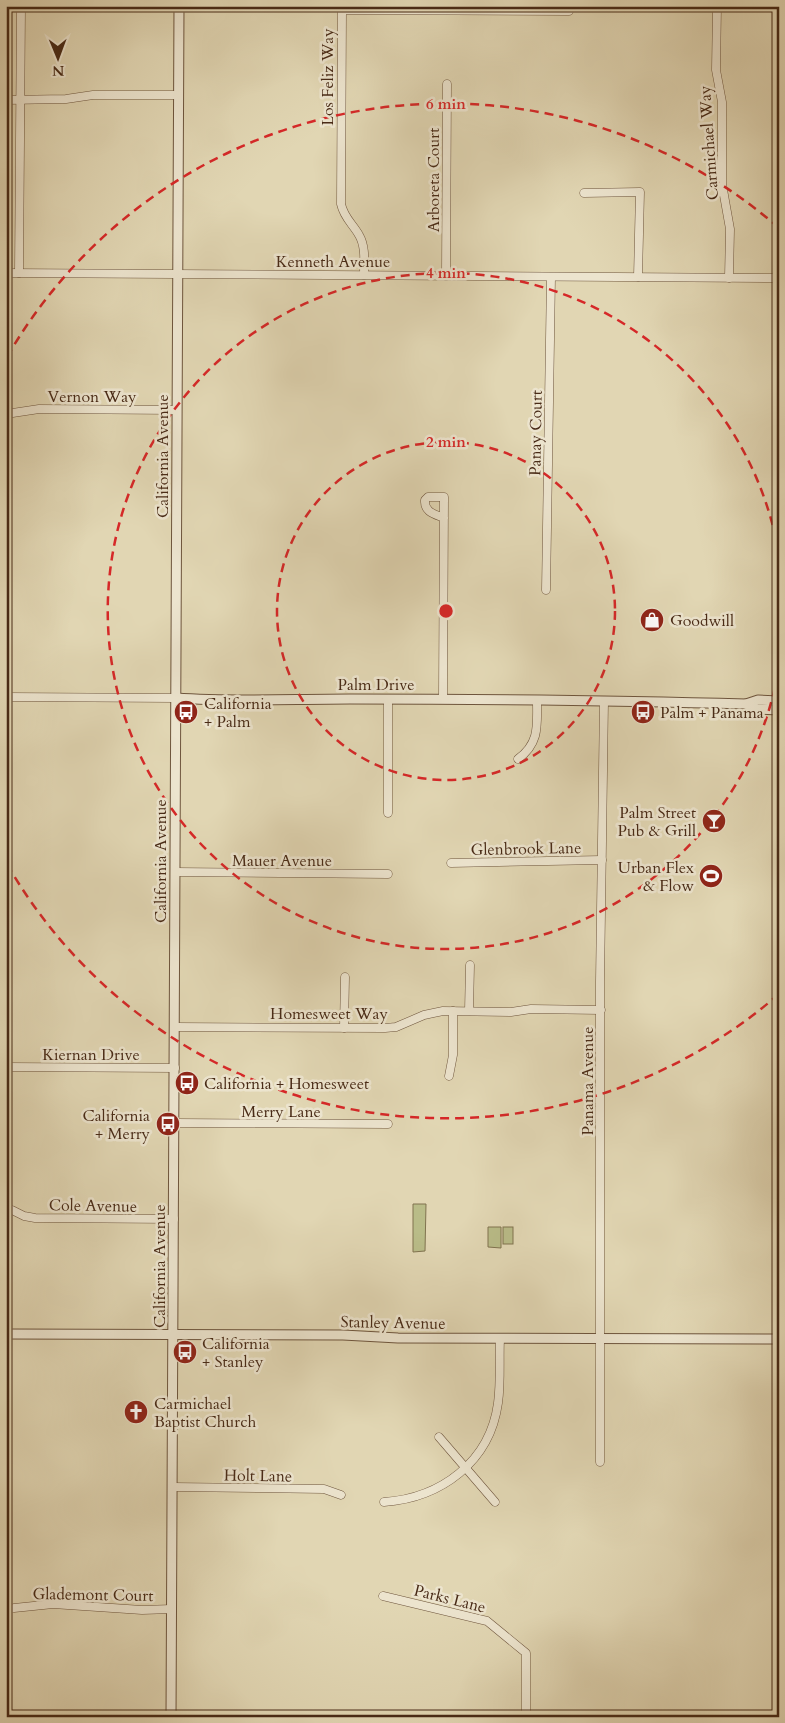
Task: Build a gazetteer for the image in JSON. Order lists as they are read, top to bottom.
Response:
{
  "streets": {
    "street": [
      "Los Feliz Way",
      "Carmichael Way",
      "Arboreta Court",
      "Kenneth Avenue",
      "Vernon Way",
      "Panay Court",
      "California Avenue",
      "Palm Drive",
      "Glenbrook Lane",
      "Mauer Avenue",
      "Homesweet Way",
      "Kiernan Drive",
      "Panama Avenue",
      "Merry Lane",
      "Cole Avenue",
      "Stanley Avenue",
      "Holt Lane",
      "Glademont Court",
      "Parks Lane"
    ]
  },
  "crossings": [
    ["Los Feliz Way", "Kenneth Avenue"],
    ["Carmichael Way", "Kenneth Avenue"],
    ["Arboreta Court", "Kenneth Avenue"],
    ["Kenneth Avenue", "Panay Court"],
    ["Kenneth Avenue", "California Avenue"],
    ["Vernon Way", "California Avenue"],
    ["California Avenue", "Palm Drive"],
    ["California Avenue", "Mauer Avenue"],
    ["California Avenue", "Homesweet Way"],
    ["California Avenue", "Kiernan Drive"],
    ["California Avenue", "Merry Lane"],
    ["California Avenue", "Cole Avenue"],
    ["California Avenue", "Stanley Avenue"],
    ["California Avenue", "Holt Lane"],
    ["California Avenue", "Glademont Court"],
    ["Palm Drive", "Panama Avenue"],
    ["Glenbrook Lane", "Panama Avenue"],
    ["Homesweet Way", "Panama Avenue"],
    ["Panama Avenue", "Stanley Avenue"]
  ],
  "places": {
    "shop": ["Goodwill"],
    "bus stop": [
      "California + Palm",
      "Palm + Panama",
      "California + Homesweet",
      "California + Merry",
      "California + Stanley"
    ],
    "bar": ["Palm Street Pub & Grill"],
    "sports": ["Urban Flex & Flow"],
    "church": ["Carmichael Baptist Church"]
  },
  "north": "bottom",
  "rings": ["6 min", "4 min", "2 min"]
}
